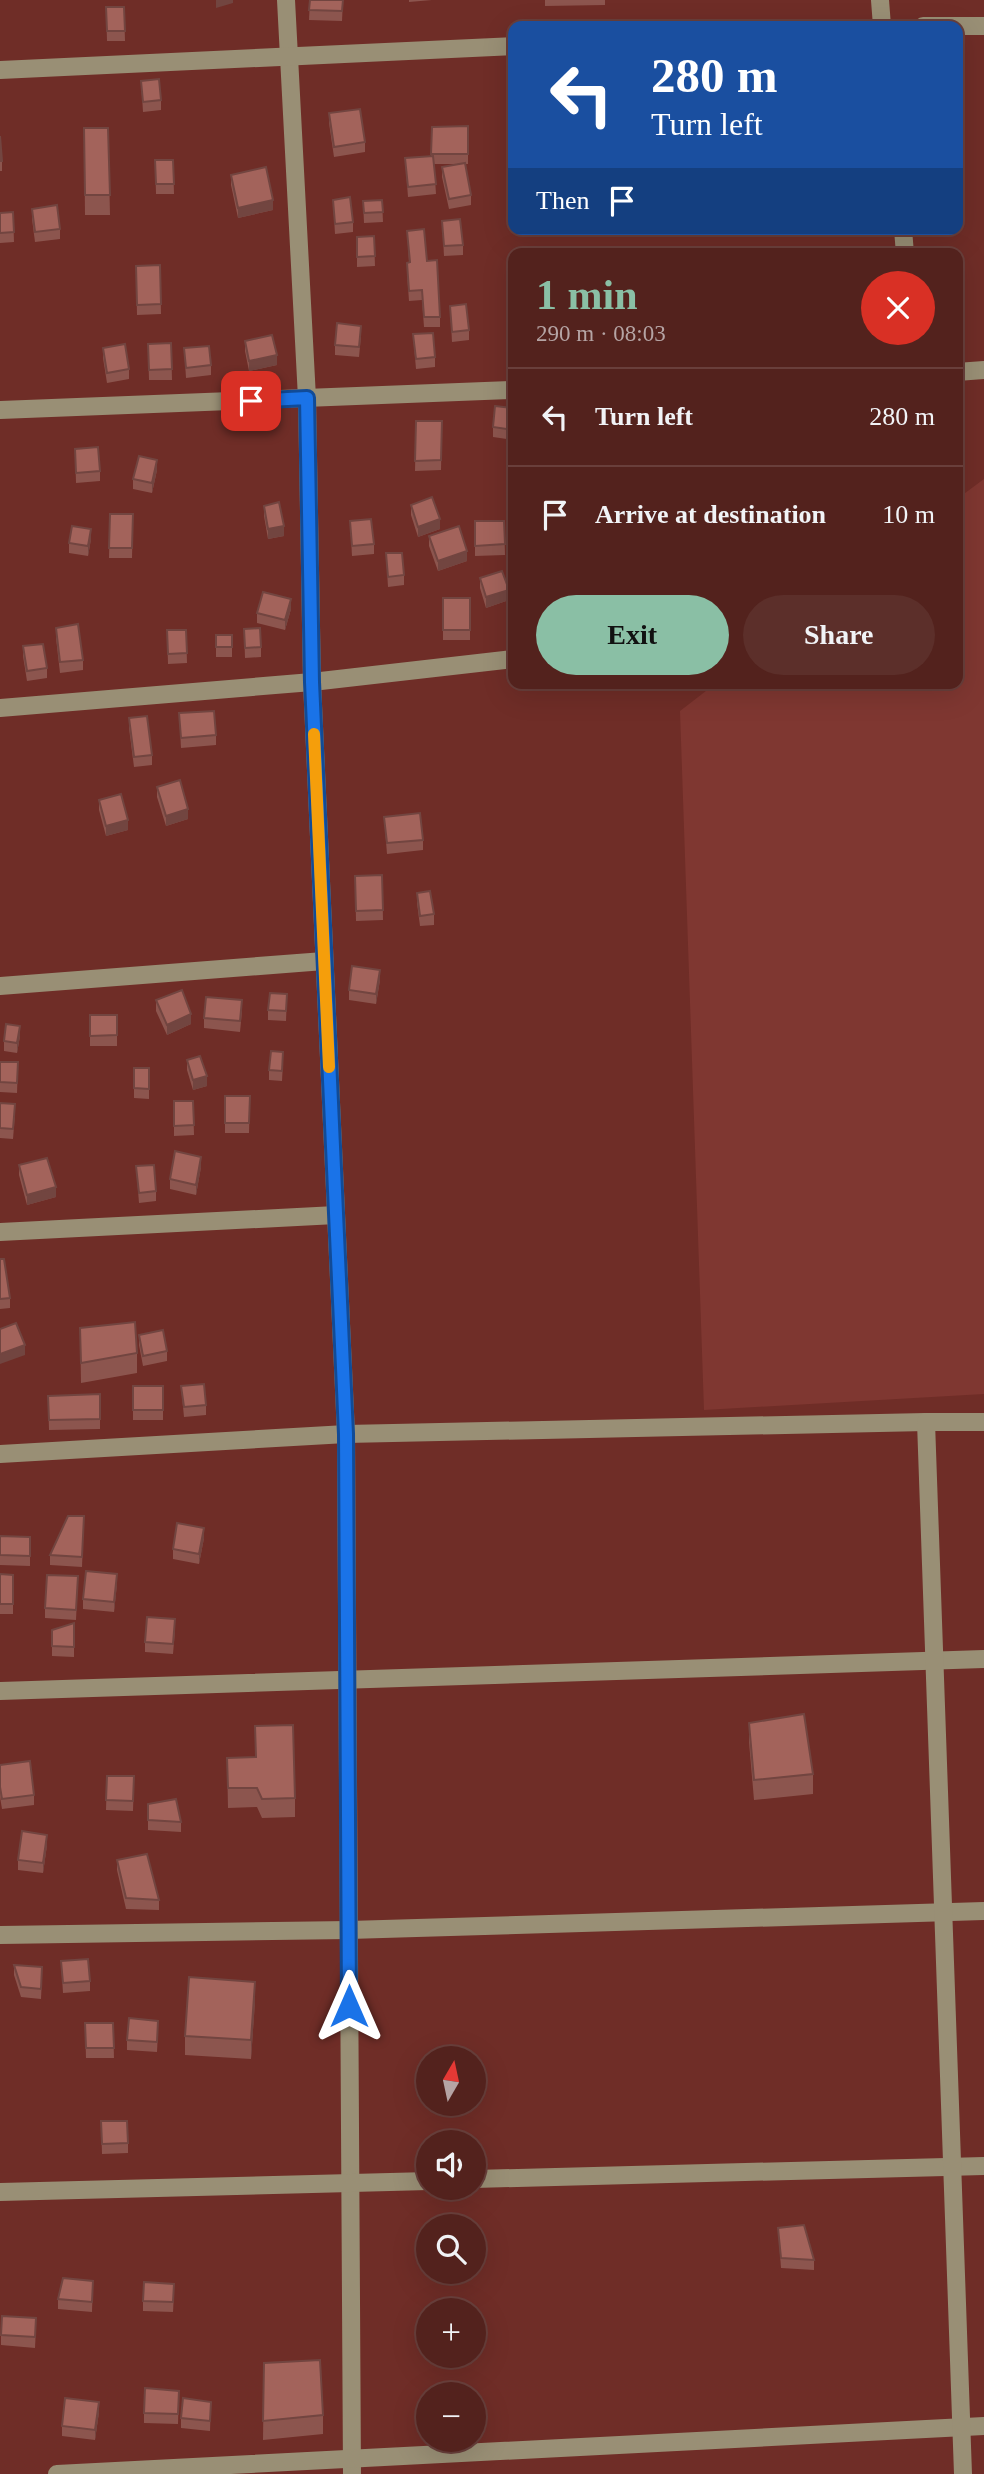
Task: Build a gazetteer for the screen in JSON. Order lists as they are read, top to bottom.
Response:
{
  "north": "top",
  "page": {
    "turn": ["280 m", "Turn left"],
    "then": "Then",
    "heading": ["1 min", "290 m · 08:03"],
    "list": [
      {
        "name": "Turn left",
        "value": "280 m"
      },
      {
        "name": "Arrive at destination",
        "value": "10 m"
      }
    ],
    "buttons": ["Exit", "Share"],
    "map_buttons": ["+", "−"]
  }
}
